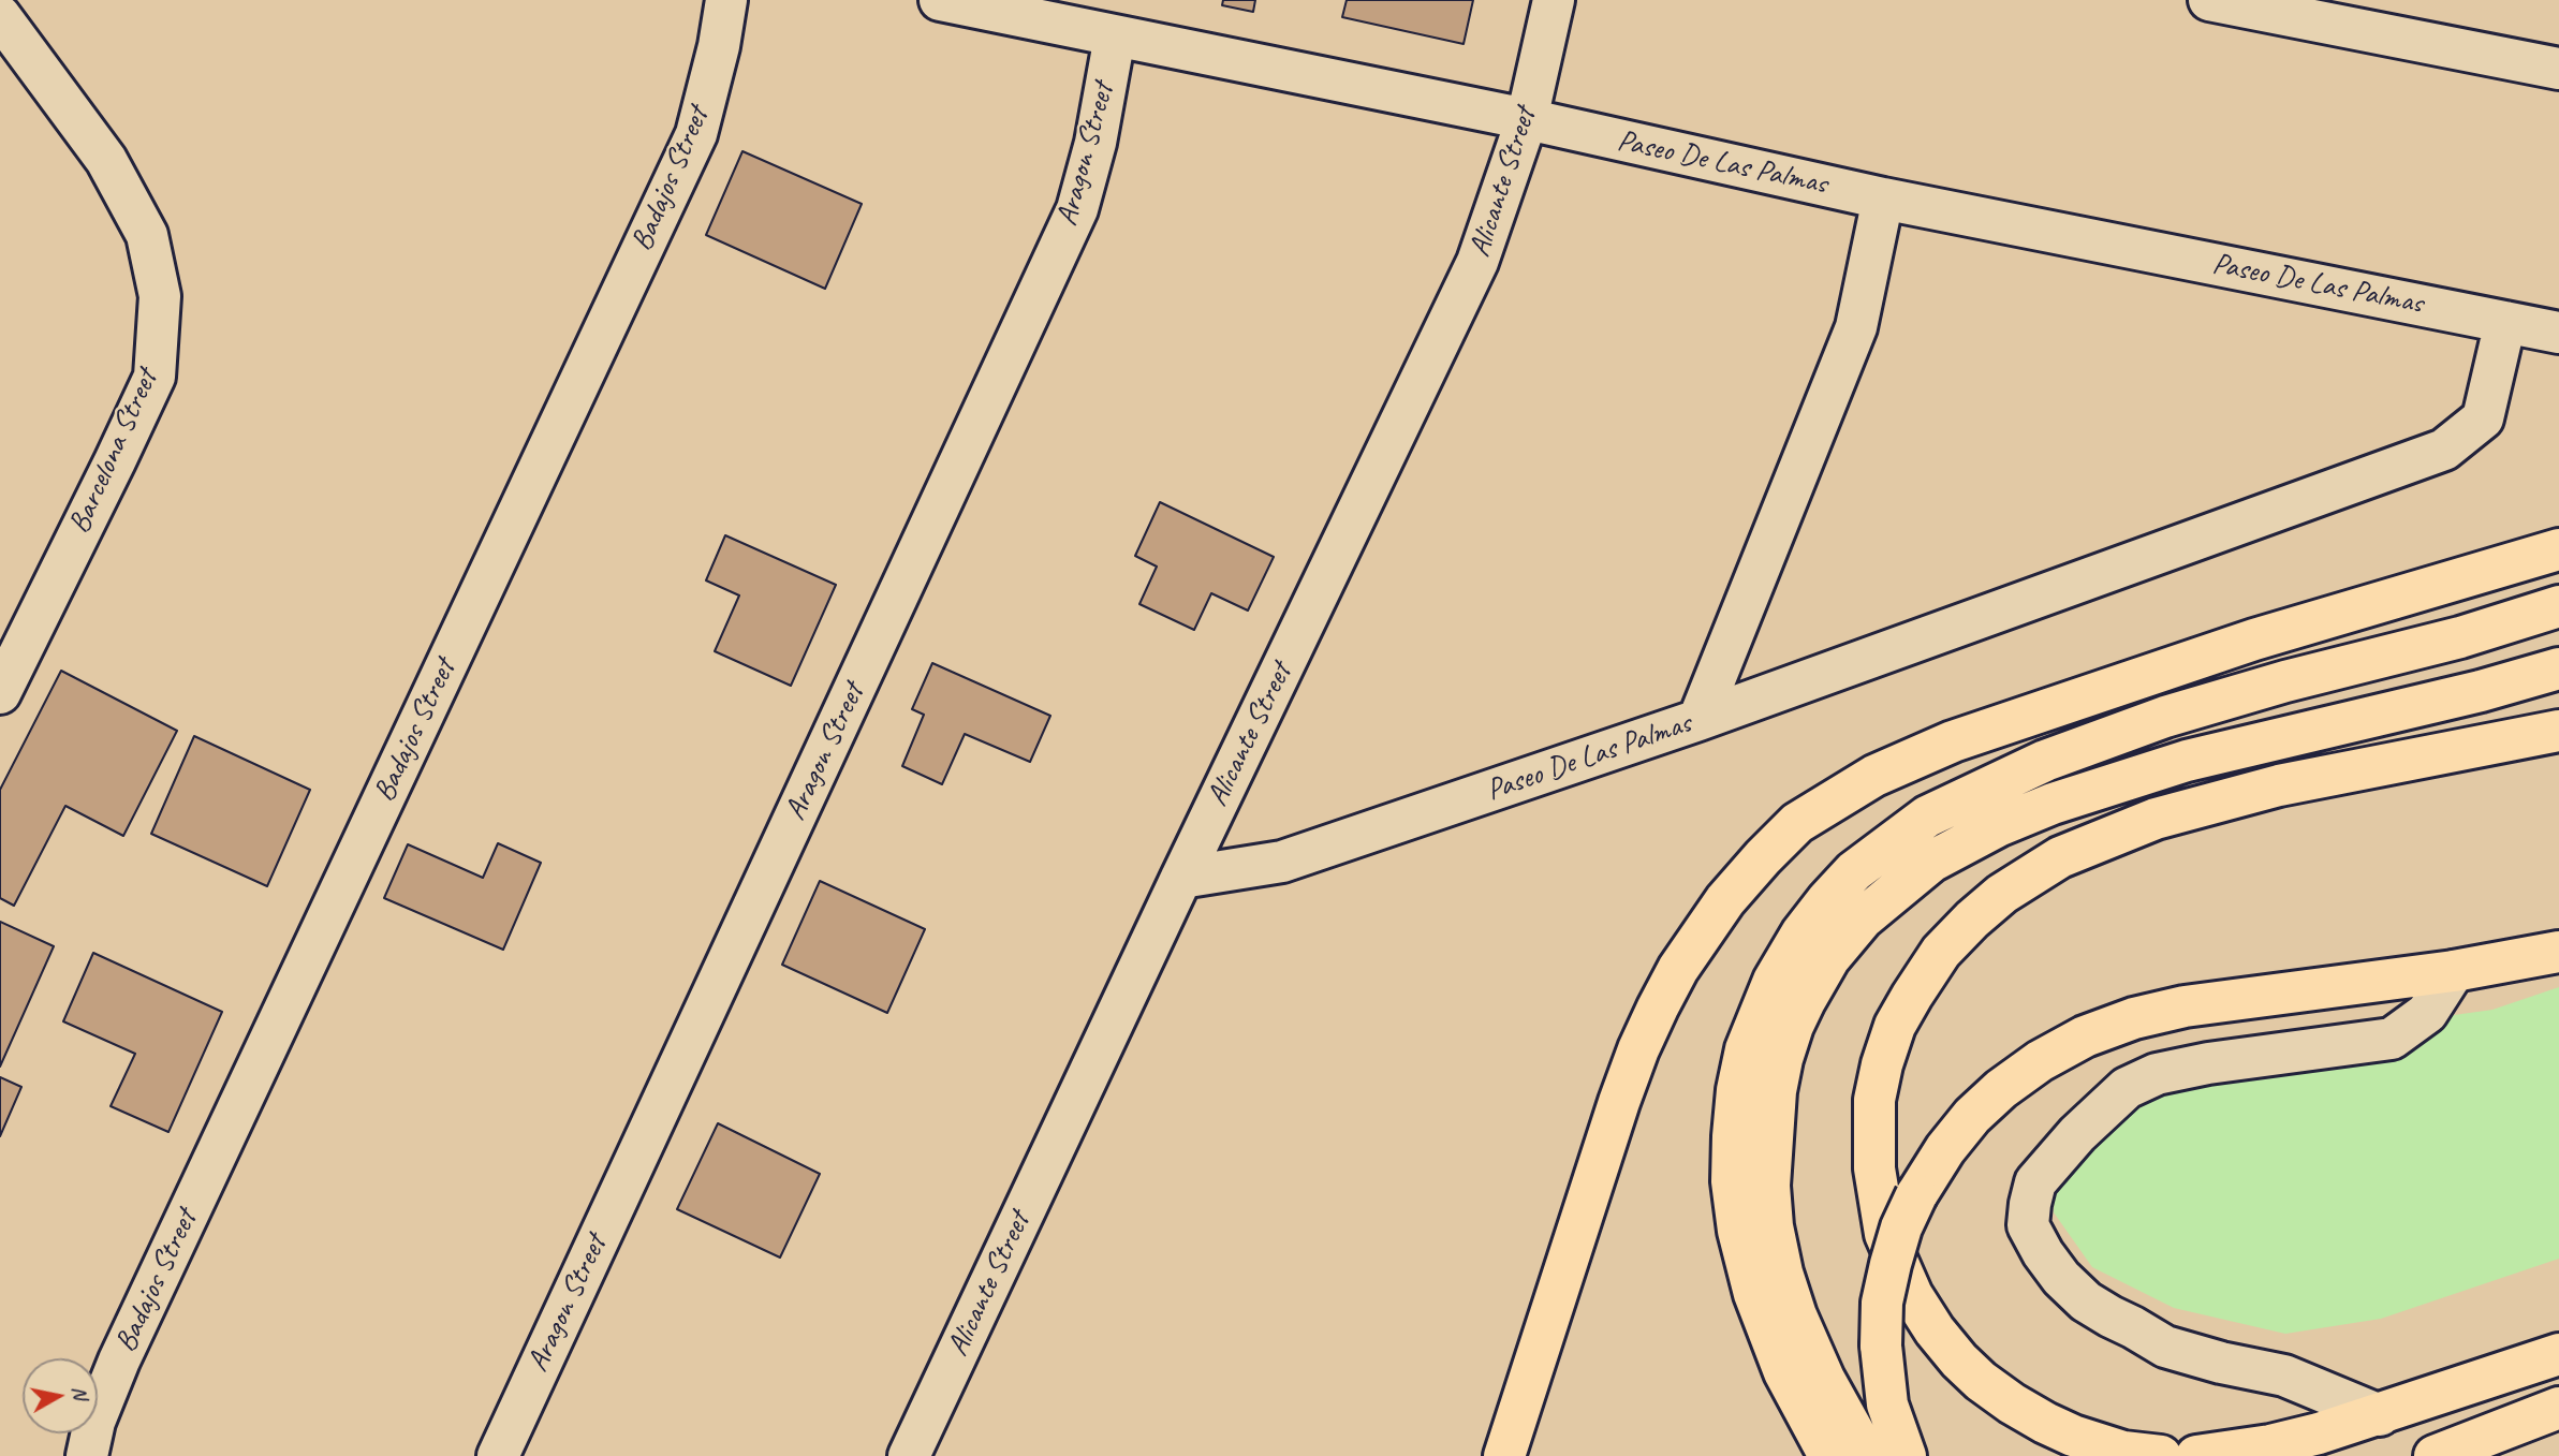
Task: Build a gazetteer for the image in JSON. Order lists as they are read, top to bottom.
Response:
{
  "streets": {
    "street": [
      "Aragon Street",
      "Paseo De Las Palmas",
      "Badajos Street",
      "Alicante Street",
      "Barcelona Street"
    ]
  },
  "crossings": [
    ["Aragon Street", "Paseo De Las Palmas"],
    ["Paseo De Las Palmas", "Alicante Street"]
  ],
  "north": "right"
}
